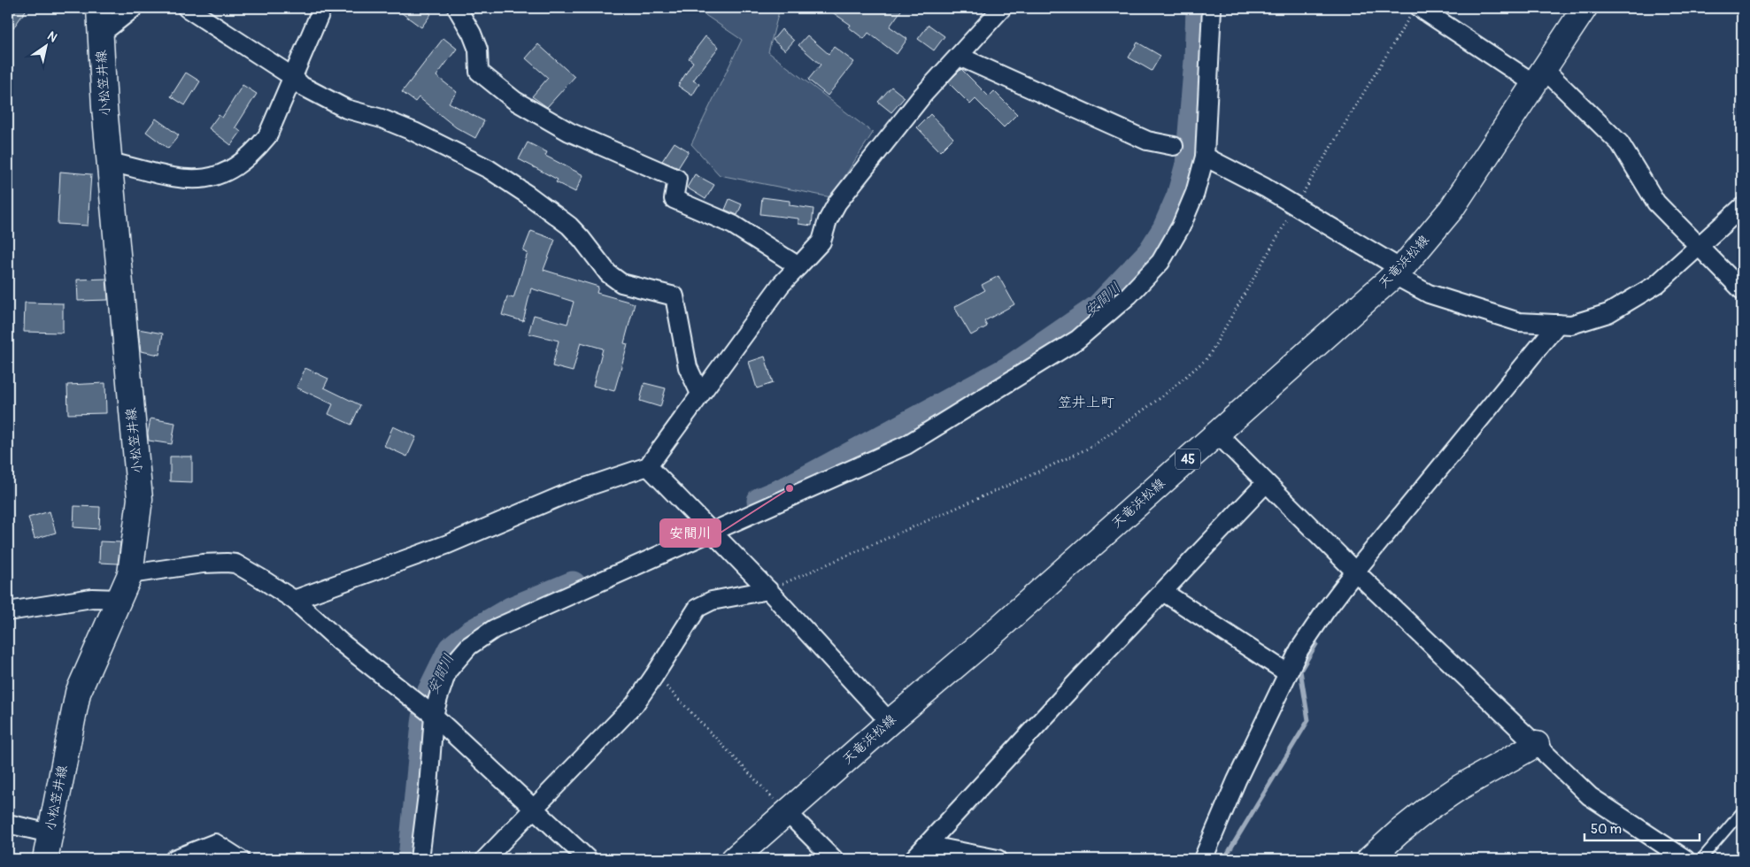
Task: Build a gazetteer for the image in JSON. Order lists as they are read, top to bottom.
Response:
{
  "streets": {
    "main road": ["小松笠井線", "天竜浜松線", "45"]
  },
  "districts": ["笠井上町"],
  "water": ["安間川"],
  "places": ["安間川"],
  "scale_bar": "50 m",
  "north": "top right"
}
